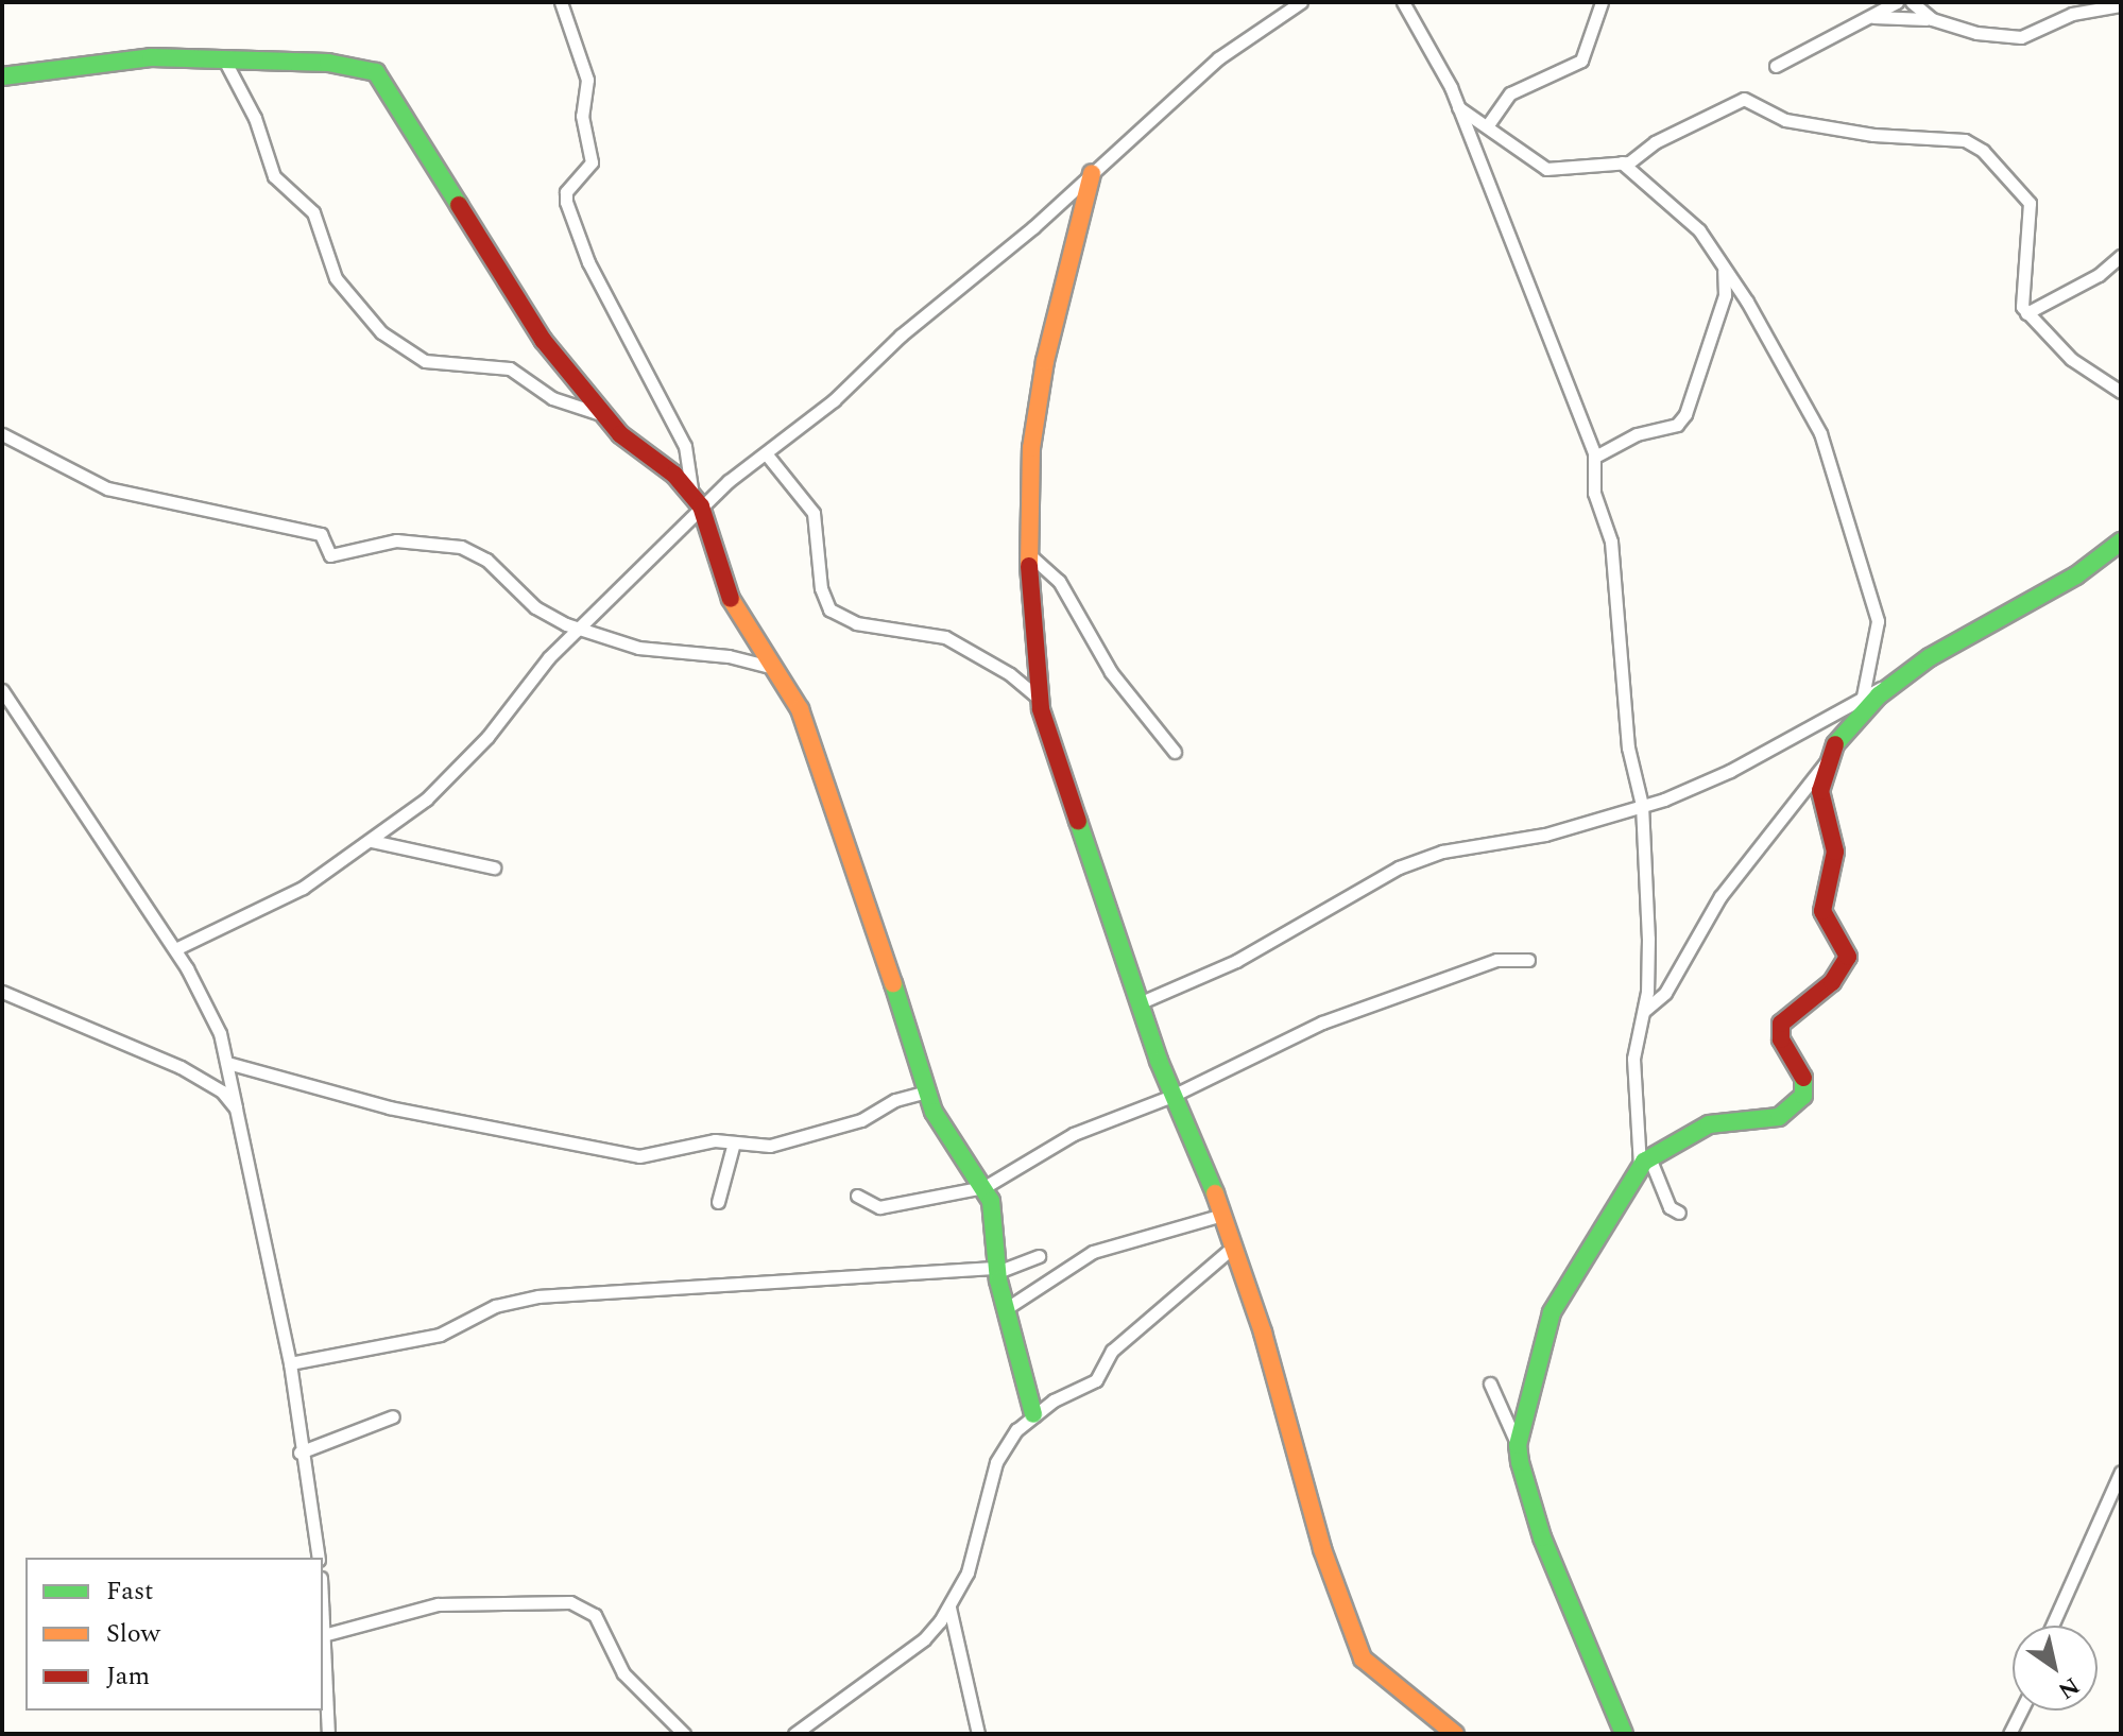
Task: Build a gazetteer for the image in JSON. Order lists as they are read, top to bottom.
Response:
{
  "legend": ["Fast", "Slow", "Jam"],
  "north": "bottom right"
}
